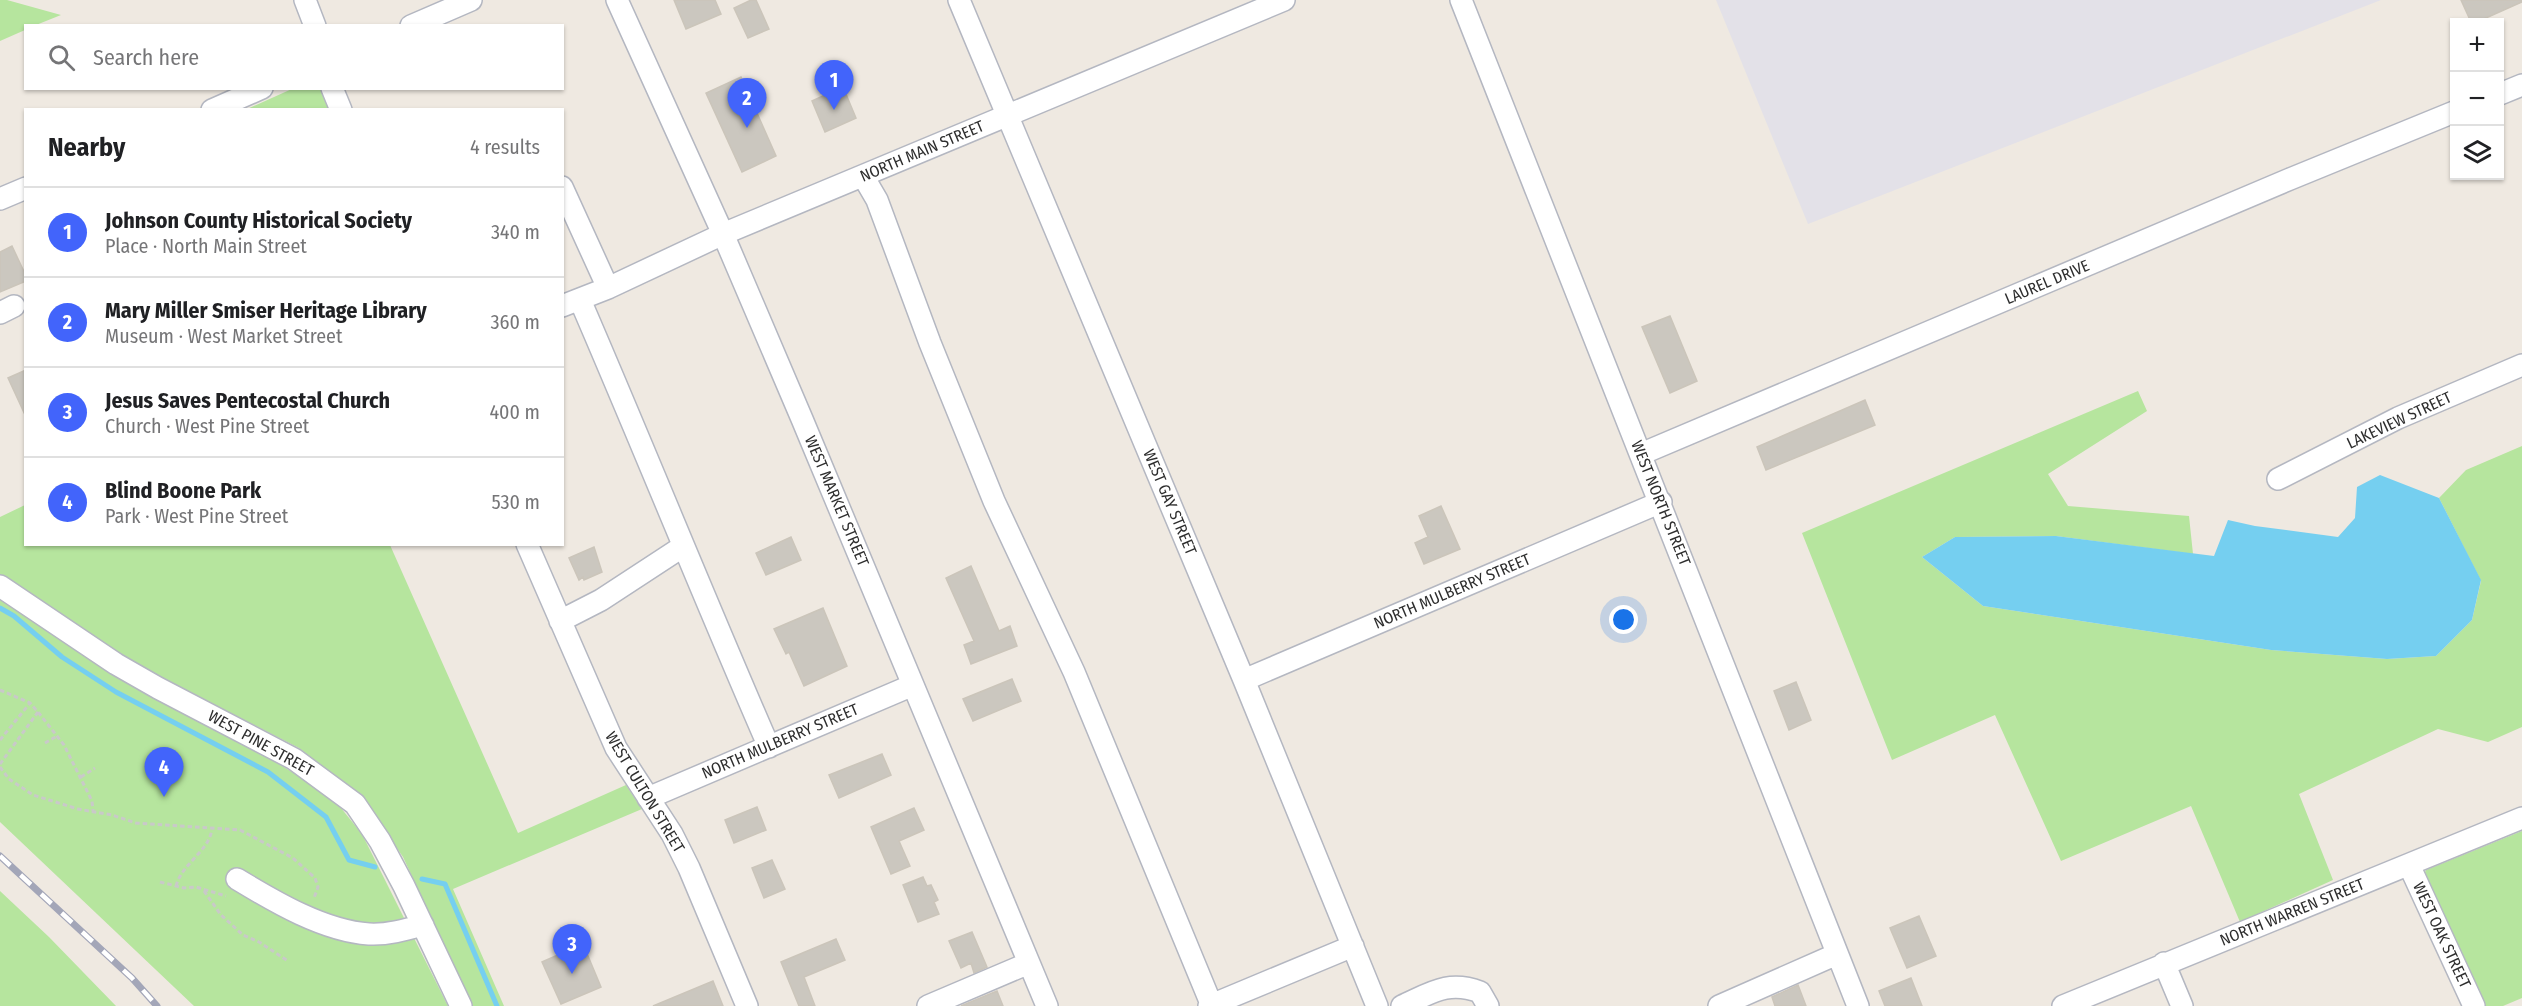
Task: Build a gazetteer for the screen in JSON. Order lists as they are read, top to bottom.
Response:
{
  "streets": {
    "street": [
      "NORTH MAIN STREET",
      "LAUREL DRIVE",
      "LAKEVIEW STREET",
      "WEST MARKET STREET",
      "WEST GAY STREET",
      "WEST NORTH STREET",
      "NORTH MULBERRY STREET",
      "WEST PINE STREET",
      "WEST CULTON STREET",
      "NORTH WARREN STREET",
      "WEST OAK STREET"
    ]
  },
  "crossings": [
    ["NORTH MAIN STREET", "WEST MARKET STREET"],
    ["NORTH MAIN STREET", "WEST GAY STREET"],
    ["LAUREL DRIVE", "WEST NORTH STREET"],
    ["WEST MARKET STREET", "NORTH MULBERRY STREET"],
    ["WEST GAY STREET", "NORTH MULBERRY STREET"],
    ["WEST NORTH STREET", "NORTH MULBERRY STREET"],
    ["NORTH MULBERRY STREET", "WEST CULTON STREET"],
    ["NORTH WARREN STREET", "WEST OAK STREET"]
  ],
  "page": {
    "map_buttons": ["+", "−"],
    "search": "Search here",
    "pins": [
      "1",
      "2",
      "4",
      "3"
    ],
    "heading": ["Nearby", "4 results"],
    "list": [
      {
        "mark": "1",
        "name": "Johnson County Historical Society",
        "note": "Place · North Main Street",
        "value": "340 m"
      },
      {
        "mark": "2",
        "name": "Mary Miller Smiser Heritage Library",
        "note": "Museum · West Market Street",
        "value": "360 m"
      },
      {
        "mark": "3",
        "name": "Jesus Saves Pentecostal Church",
        "note": "Church · West Pine Street",
        "value": "400 m"
      },
      {
        "mark": "4",
        "name": "Blind Boone Park",
        "note": "Park · West Pine Street",
        "value": "530 m"
      }
    ]
  }
}
